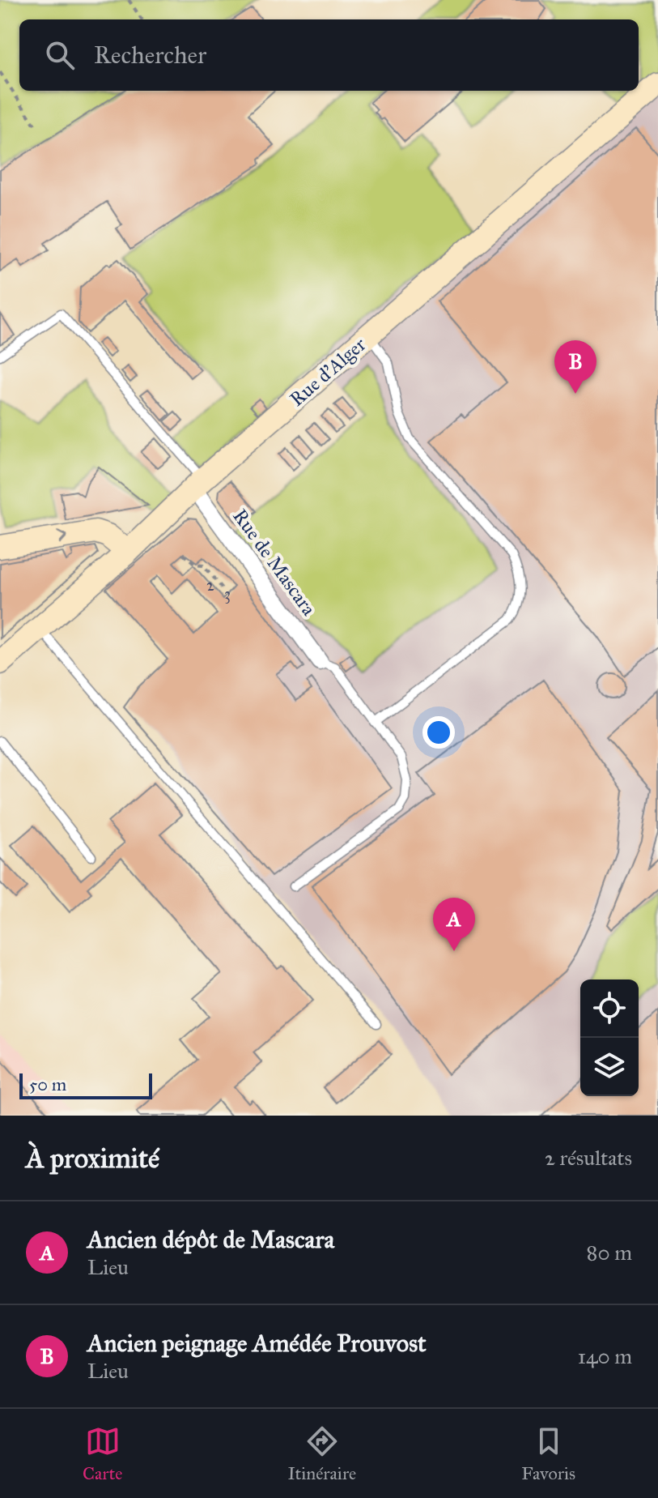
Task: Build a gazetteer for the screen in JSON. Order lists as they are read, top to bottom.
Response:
{
  "streets": {
    "street": ["Rue d'Alger", "Rue de Mascara"]
  },
  "crossings": [
    ["Rue d'Alger", "Rue de Mascara"]
  ],
  "house_numbers": ["2", "3"],
  "scale_bar": "50 m",
  "page": {
    "search": "Rechercher",
    "pins": ["B", "A"],
    "scale": "50 m",
    "heading": ["À proximité", "2 résultats"],
    "list": [
      {
        "mark": "A",
        "name": "Ancien dépôt de Mascara",
        "note": "Lieu",
        "value": "80 m"
      },
      {
        "mark": "B",
        "name": "Ancien peignage Amédée Prouvost",
        "note": "Lieu",
        "value": "140 m"
      }
    ],
    "nav": ["Carte", "Itinéraire", "Favoris"]
  }
}
